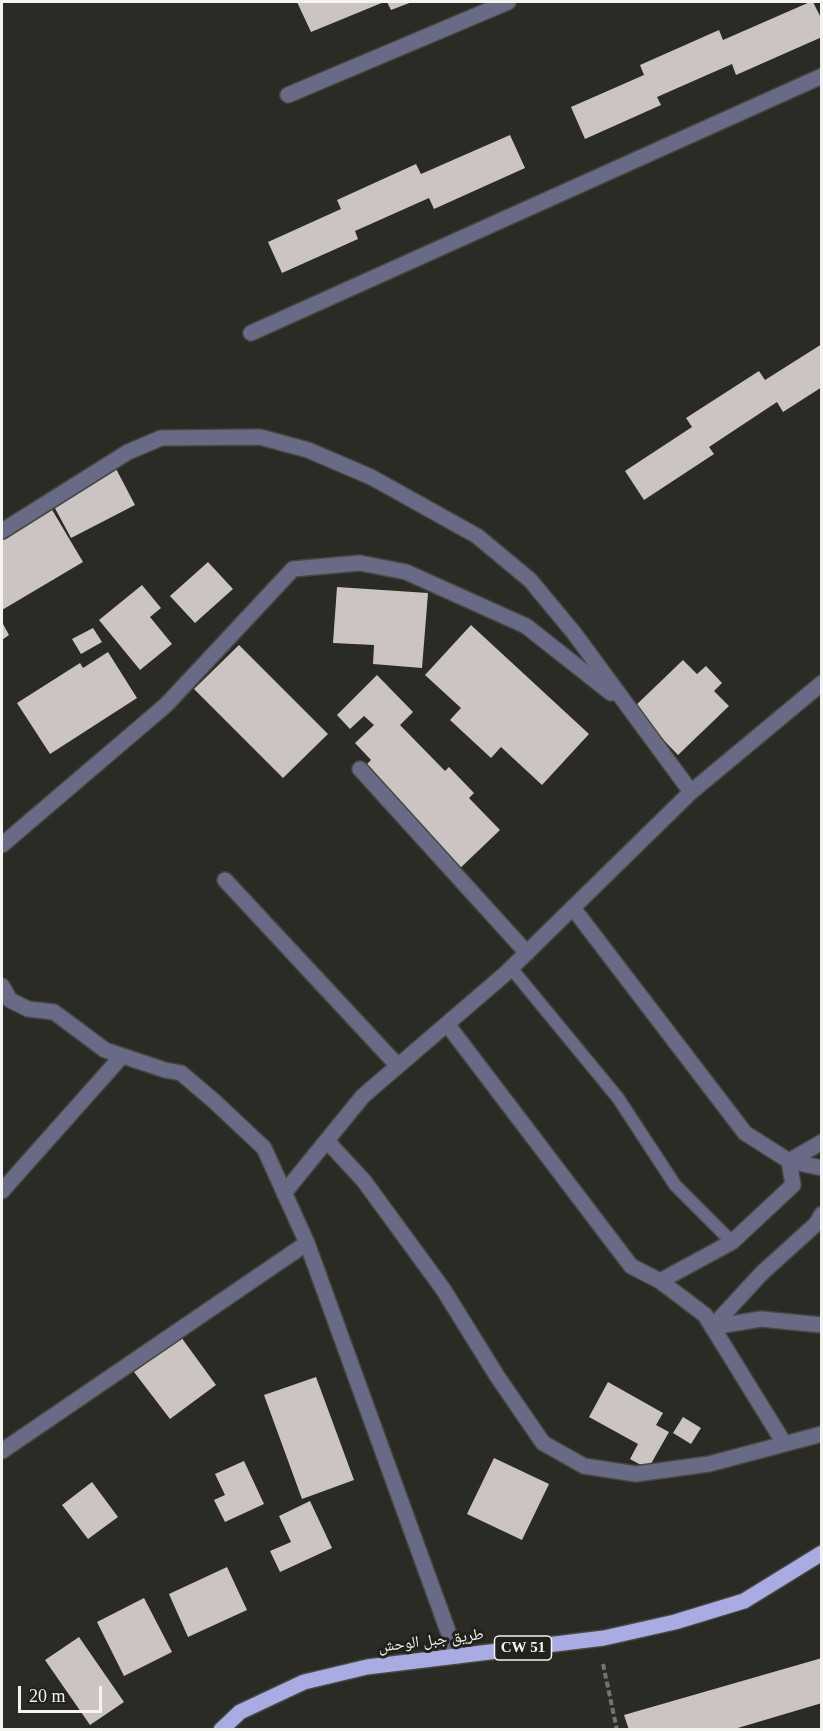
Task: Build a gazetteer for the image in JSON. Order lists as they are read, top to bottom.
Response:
{
  "streets": {
    "main road": ["طريق جبل الوحش", "CW 51"]
  },
  "scale_bar": "20 m"
}
